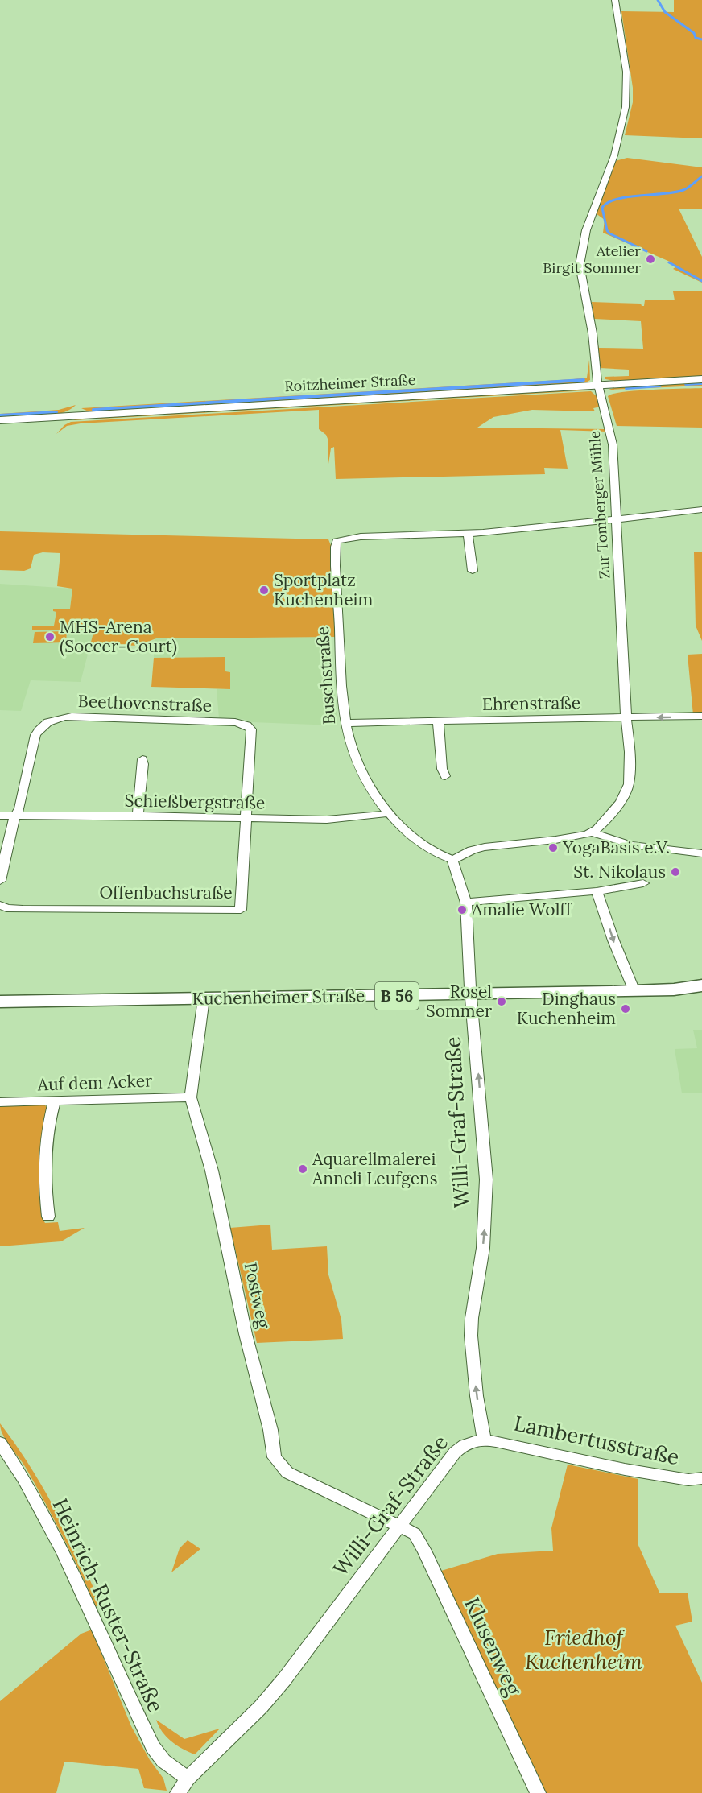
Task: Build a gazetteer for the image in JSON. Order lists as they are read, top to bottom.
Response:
{
  "streets": {
    "main road": ["B 56", "Kuchenheimer Straße"],
    "street": [
      "Roitzheimer Straße",
      "Zur Tomberger Mühle",
      "Buschstraße",
      "Beethovenstraße",
      "Ehrenstraße",
      "Schießbergstraße",
      "Offenbachstraße",
      "Auf dem Acker",
      "Willi-Graf-Straße",
      "Postweg",
      "Lambertusstraße",
      "Heinrich-Ruster-Straße",
      "Klusenweg"
    ]
  },
  "crossings": [
    ["Roitzheimer Straße", "Zur Tomberger Mühle"],
    ["Zur Tomberger Mühle", "Ehrenstraße"],
    ["Buschstraße", "Ehrenstraße"],
    ["Buschstraße", "Schießbergstraße"],
    ["Beethovenstraße", "Schießbergstraße"],
    ["Beethovenstraße", "Offenbachstraße"],
    ["Schießbergstraße", "Offenbachstraße"],
    ["Kuchenheimer Straße", "Willi-Graf-Straße"],
    ["Kuchenheimer Straße", "Postweg"],
    ["Auf dem Acker", "Postweg"],
    ["Willi-Graf-Straße", "Postweg"],
    ["Willi-Graf-Straße", "Lambertusstraße"],
    ["Willi-Graf-Straße", "Heinrich-Ruster-Straße"],
    ["Willi-Graf-Straße", "Klusenweg"],
    ["Postweg", "Klusenweg"]
  ],
  "one_way": ["Willi-Graf-Straße"],
  "parks": ["Friedhof Kuchenheim"],
  "places": [
    "Atelier Birgit Sommer",
    "Sportplatz Kuchenheim",
    "MHS-Arena (Soccer-Court)",
    "YogaBasis e.V.",
    "St. Nikolaus",
    "Amalie Wolff",
    "Rosel Sommer",
    "Dinghaus Kuchenheim",
    "Aquarellmalerei Anneli Leufgens"
  ]
}
